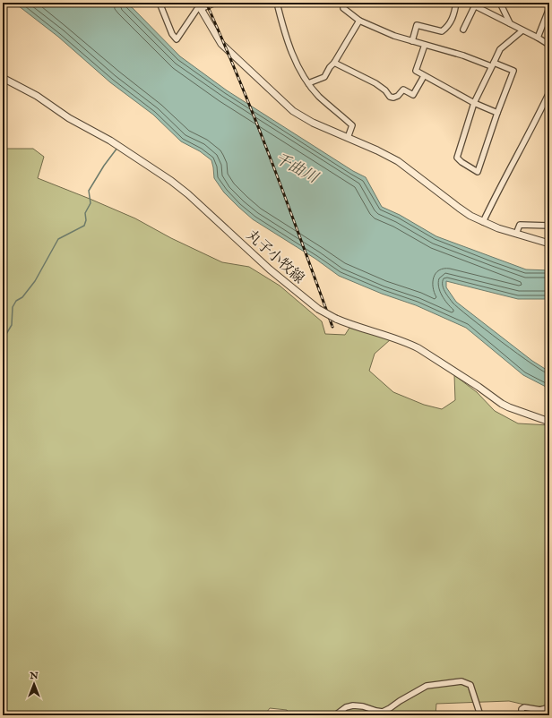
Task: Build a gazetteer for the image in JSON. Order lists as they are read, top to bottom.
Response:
{
  "streets": {
    "street": ["丸子小牧線"]
  },
  "water": ["千曲川"],
  "north": "top"
}
